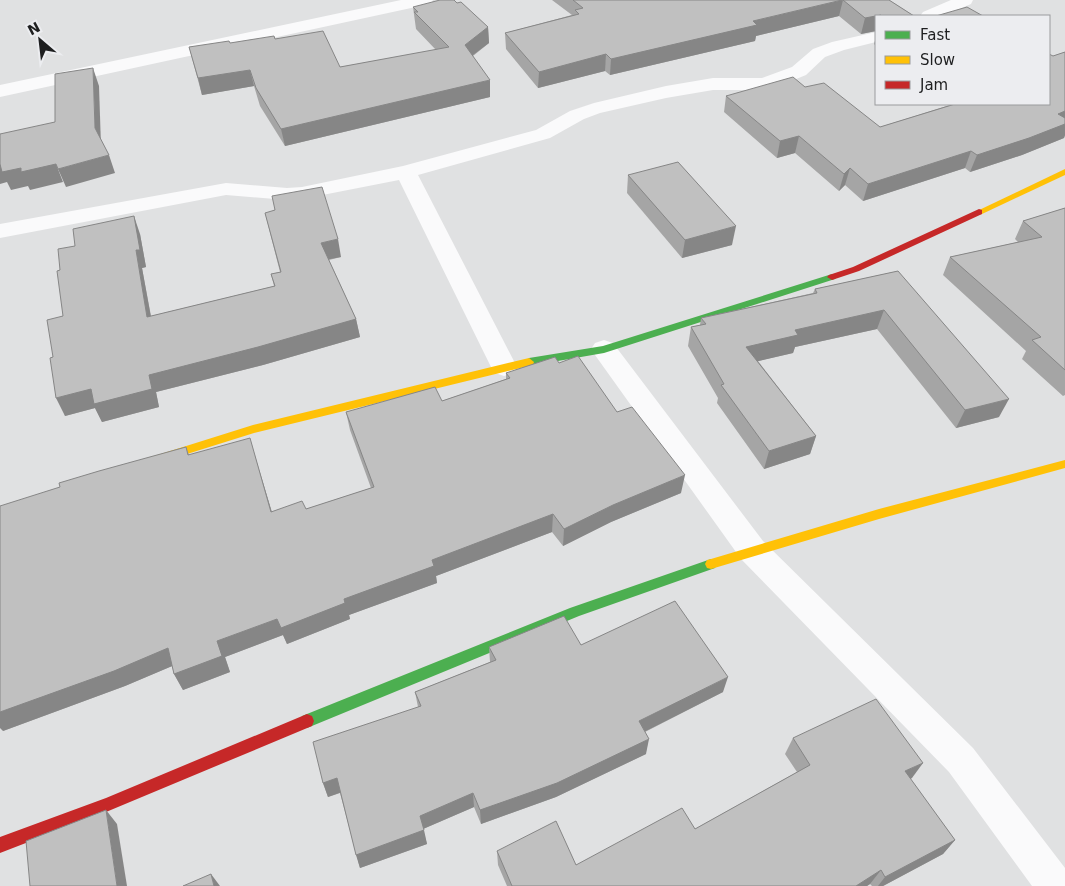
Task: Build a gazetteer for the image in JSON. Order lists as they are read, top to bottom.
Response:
{
  "legend": ["Fast", "Slow", "Jam"],
  "north": "top left"
}
